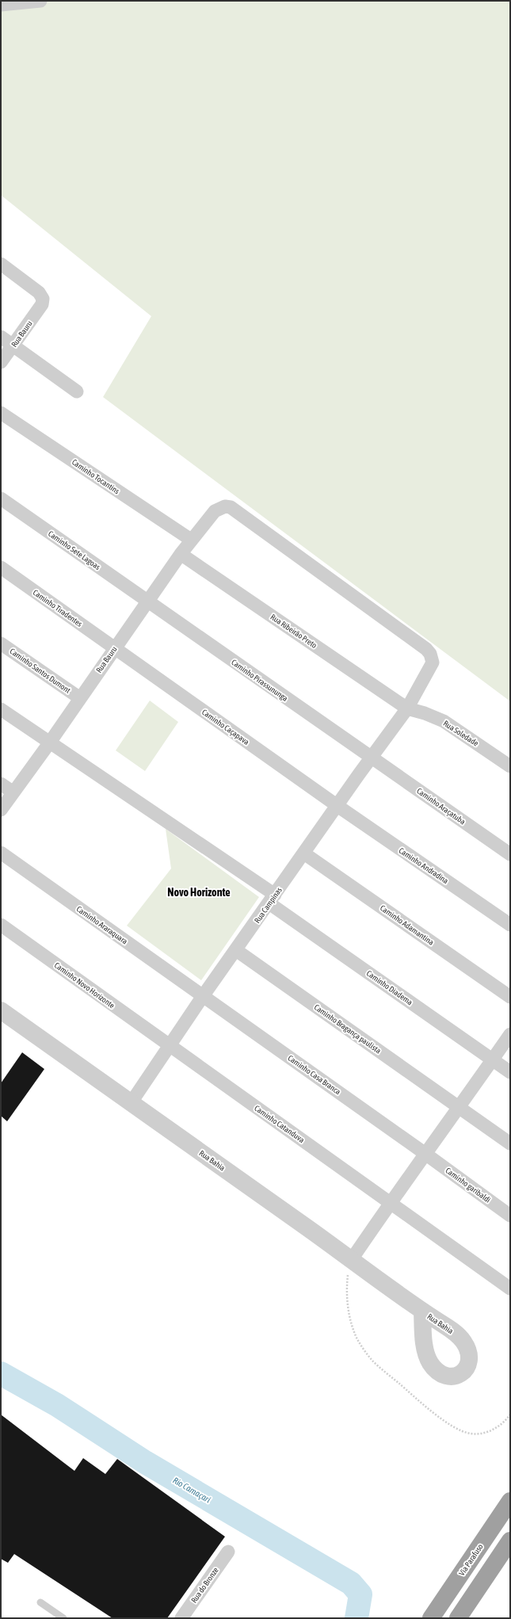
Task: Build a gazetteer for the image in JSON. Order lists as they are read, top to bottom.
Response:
{
  "streets": {
    "highway": ["Via Parafuso"],
    "street": [
      "Rua Bauru",
      "Caminho Tocantins",
      "Caminho Sete Lagoas",
      "Caminho Tiradentes",
      "Rua Ribeirão Preto",
      "Caminho Santos Dumont",
      "Caminho Pirassununga",
      "Caminho Caçapava",
      "Rua Soledade",
      "Caminho Araçatuba",
      "Caminho Andradina",
      "Rua Campinas",
      "Caminho Araraquara",
      "Caminho Adamantina",
      "Caminho Novo Horizonte",
      "Caminho Diadema",
      "Caminho Bragança paulista",
      "Caminho Casa Branca",
      "Caminho Catanduva",
      "Rua Bahia",
      "Caminho garibaldi",
      "Rua do Bronze"
    ]
  },
  "crossings": [
    ["Rua Bauru", "Caminho Tocantins"],
    ["Rua Bauru", "Caminho Sete Lagoas"],
    ["Rua Bauru", "Caminho Tiradentes"],
    ["Rua Bauru", "Rua Ribeirão Preto"],
    ["Rua Bauru", "Caminho Santos Dumont"],
    ["Rua Bauru", "Caminho Pirassununga"],
    ["Rua Bauru", "Caminho Caçapava"],
    ["Rua Bauru", "Rua Campinas"],
    ["Rua Bauru", "Caminho Diadema"],
    ["Caminho Sete Lagoas", "Caminho Pirassununga"],
    ["Caminho Tiradentes", "Caminho Caçapava"],
    ["Rua Ribeirão Preto", "Rua Soledade"],
    ["Rua Ribeirão Preto", "Rua Campinas"],
    ["Caminho Pirassununga", "Caminho Araçatuba"],
    ["Caminho Pirassununga", "Rua Campinas"],
    ["Caminho Caçapava", "Caminho Andradina"],
    ["Caminho Caçapava", "Rua Campinas"],
    ["Rua Soledade", "Rua Campinas"],
    ["Caminho Araçatuba", "Rua Campinas"],
    ["Caminho Andradina", "Rua Campinas"],
    ["Rua Campinas", "Caminho Araraquara"],
    ["Rua Campinas", "Caminho Adamantina"],
    ["Rua Campinas", "Caminho Novo Horizonte"],
    ["Rua Campinas", "Caminho Diadema"],
    ["Rua Campinas", "Caminho Bragança paulista"],
    ["Rua Campinas", "Caminho Casa Branca"],
    ["Rua Campinas", "Caminho Catanduva"],
    ["Rua Campinas", "Rua Bahia"],
    ["Caminho Araraquara", "Caminho Casa Branca"],
    ["Caminho Novo Horizonte", "Caminho Catanduva"],
    ["Caminho Casa Branca", "Caminho garibaldi"]
  ],
  "districts": ["Novo Horizonte"],
  "water": ["Rio Camaçari"]
}
